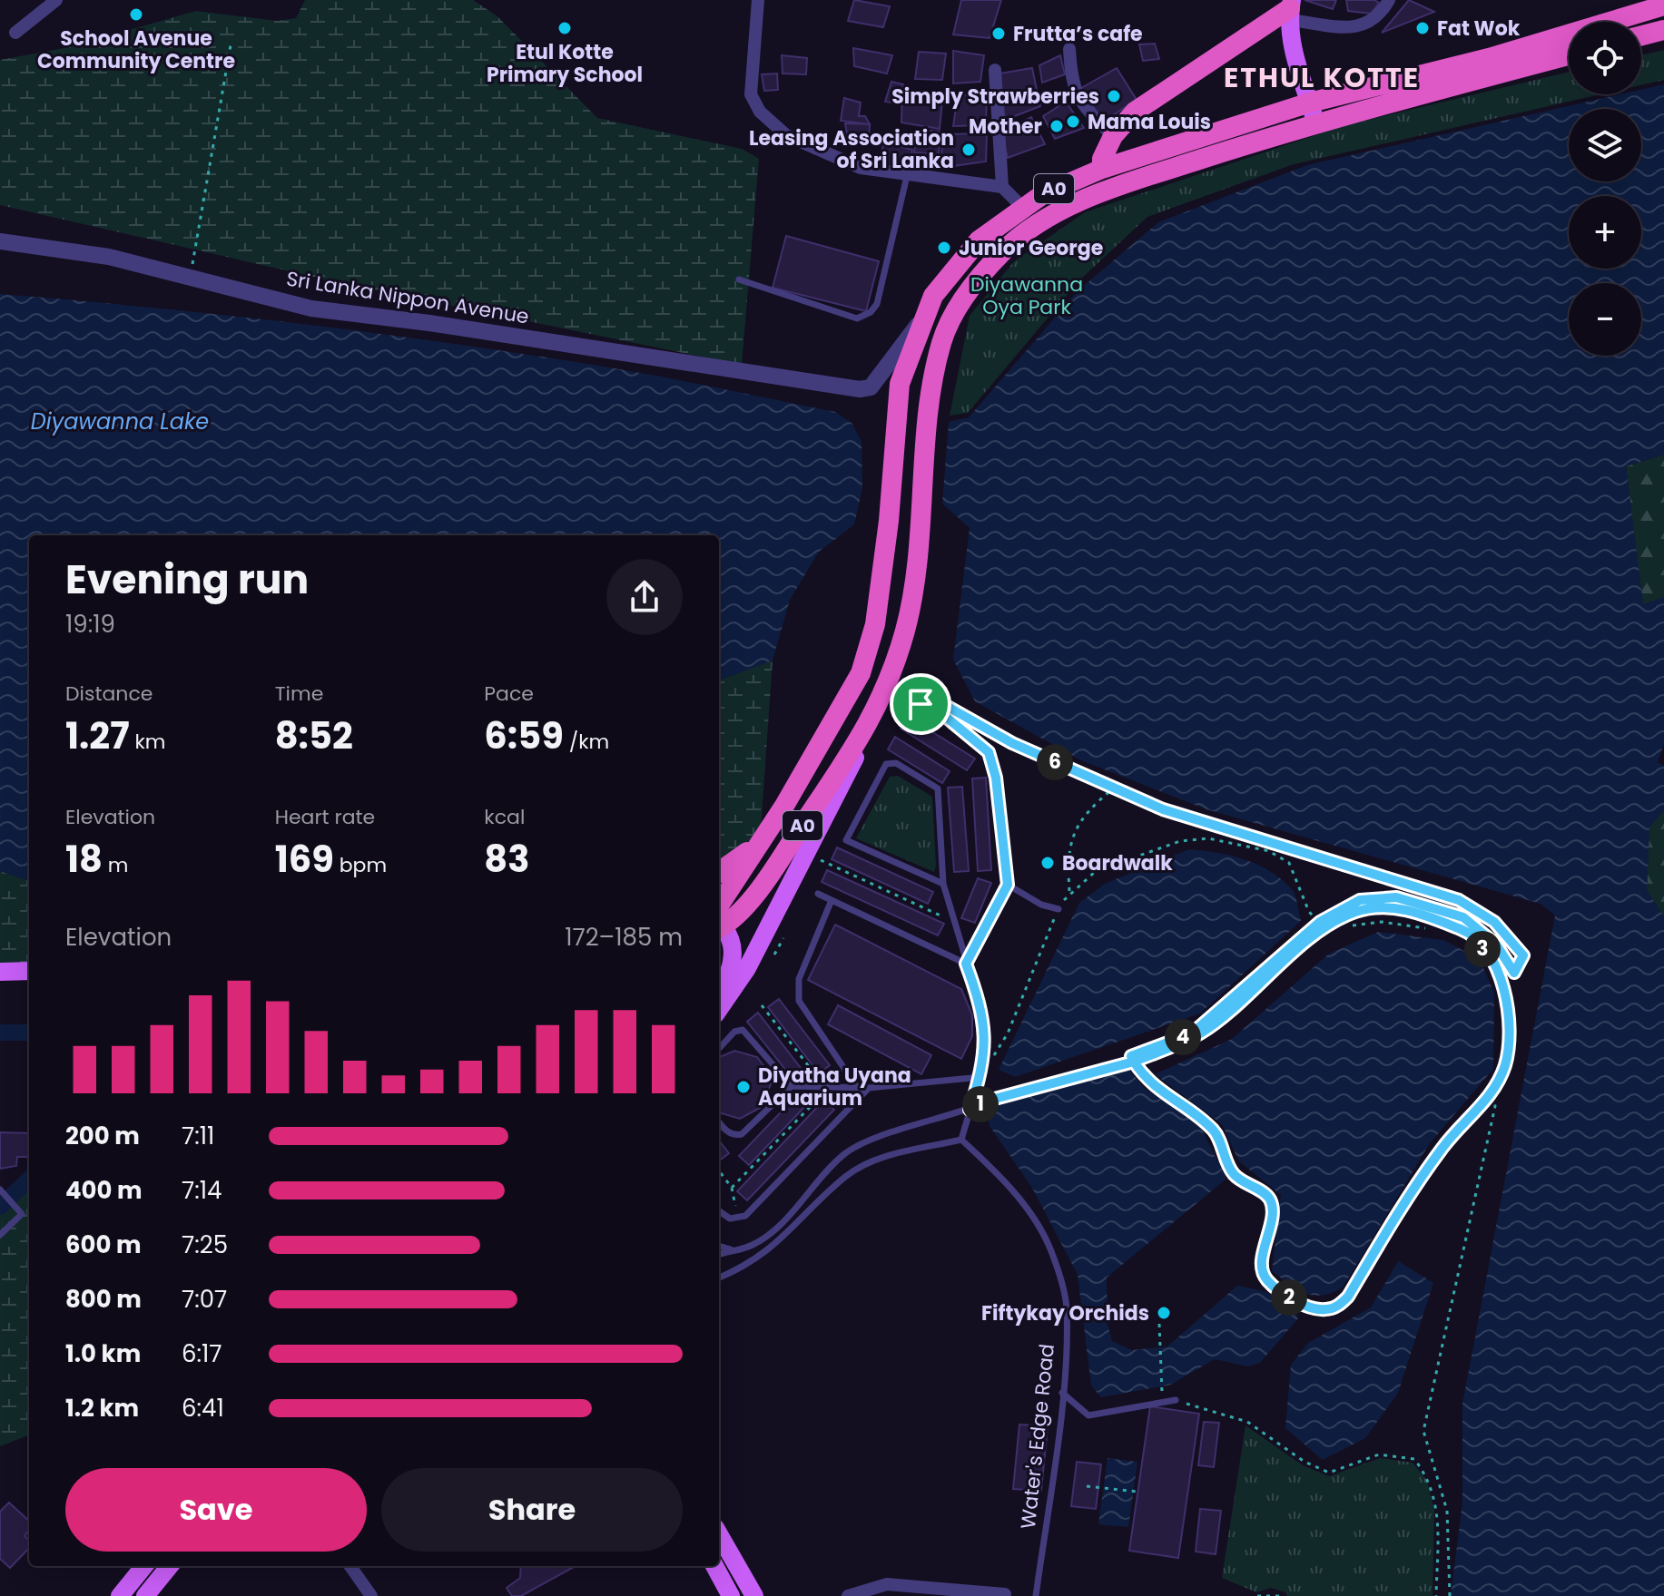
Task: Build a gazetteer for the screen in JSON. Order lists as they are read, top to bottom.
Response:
{
  "streets": {
    "highway": ["A0"],
    "street": ["Sri Lanka Nippon Avenue"],
    "lane": ["Water's Edge Road"]
  },
  "crossings": [
    ["A0", "Sri Lanka Nippon Avenue"]
  ],
  "districts": ["ETHUL KOTTE"],
  "water": ["Diyawanna Lake"],
  "parks": ["Diyawanna Oya Park"],
  "places": [
    "School Avenue Community Centre",
    "Etul Kotte Primary School",
    "Fat Wok",
    "Frutta’s cafe",
    "Simply Strawberries",
    "Mama Louis",
    "Mother",
    "Leasing Association of Sri Lanka",
    "Junior George",
    "Boardwalk",
    "Diyatha Uyana Aquarium",
    "Fiftykay Orchids"
  ],
  "page": {
    "map_buttons": ["+", "−"],
    "heading": ["Evening run", "19:19"],
    "stats": [
      ["Distance", "1.27 km"],
      ["Time", "8:52"],
      ["Pace", "6:59 /km"],
      ["Elevation", "18 m"],
      ["Heart rate", "169 bpm"],
      ["kcal", "83"]
    ],
    "pins": [
      "6",
      "3",
      "4",
      "1",
      "2"
    ],
    "chart": ["Elevation", "172–185 m"],
    "list": [
      {
        "name": "200 m",
        "note": "7:11"
      },
      {
        "name": "400 m",
        "note": "7:14"
      },
      {
        "name": "600 m",
        "note": "7:25"
      },
      {
        "name": "800 m",
        "note": "7:07"
      },
      {
        "name": "1.0 km",
        "note": "6:17"
      },
      {
        "name": "1.2 km",
        "note": "6:41"
      }
    ],
    "buttons": ["Save", "Share"]
  }
}
